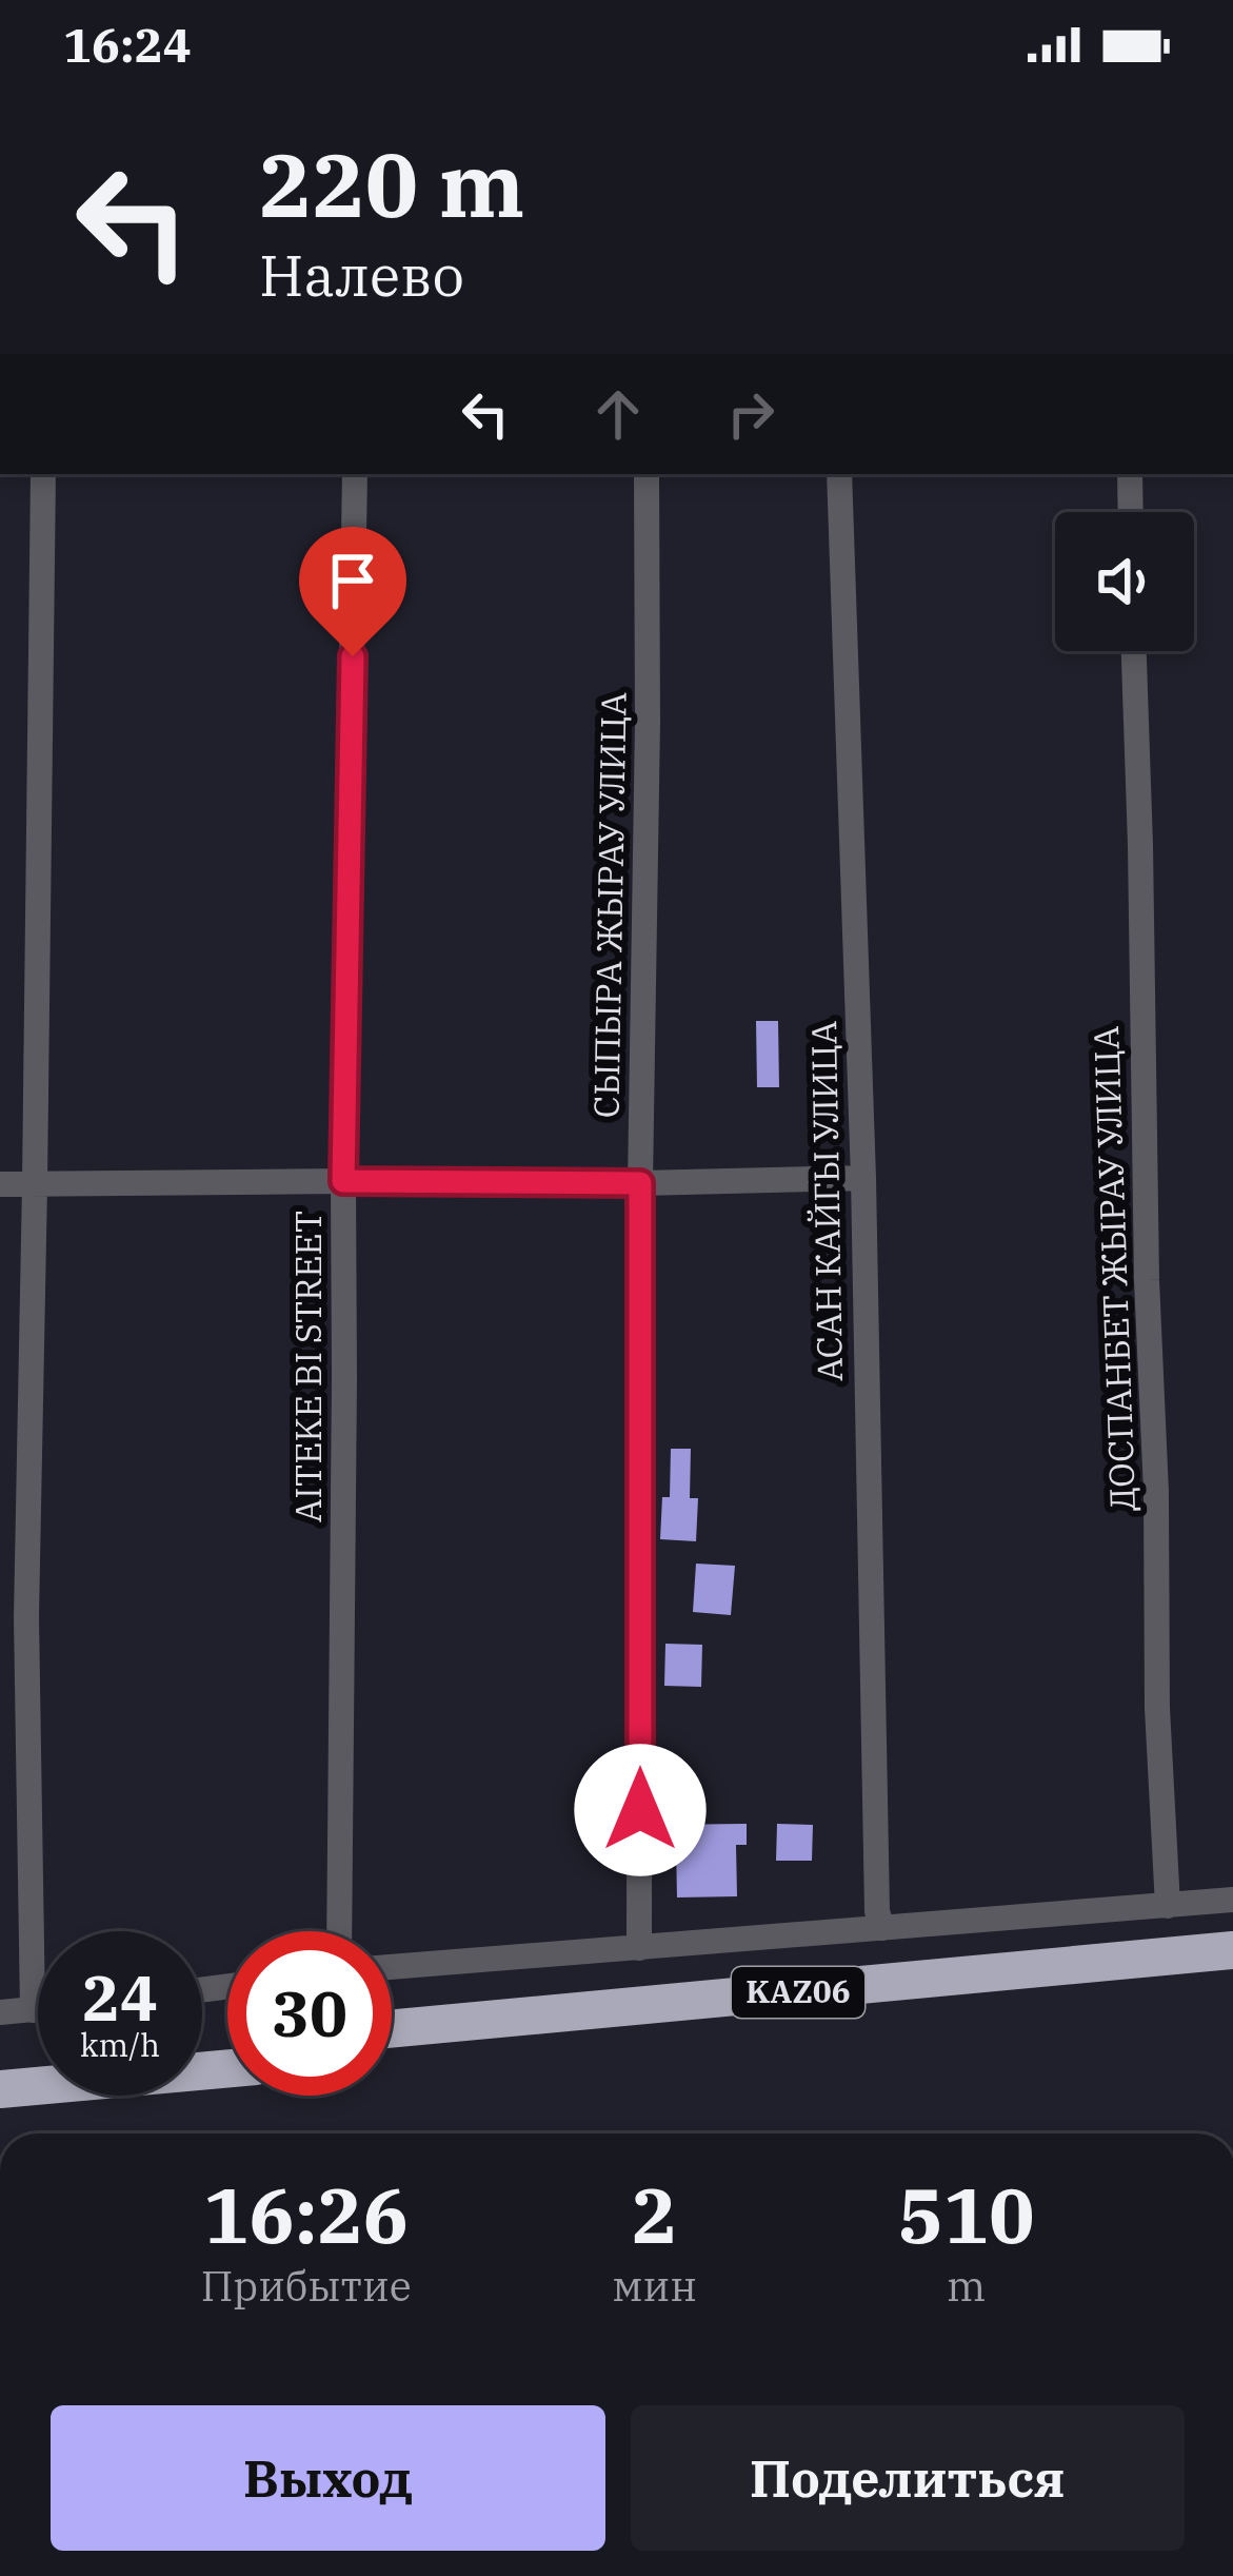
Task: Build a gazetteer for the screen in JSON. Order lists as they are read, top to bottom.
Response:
{
  "streets": {
    "highway": ["KАZ06"],
    "street": [
      "СЫПЫРА ЖЫРАУ УЛИЦА",
      "АСАН КАЙГЫ УЛИЦА",
      "ДОСПАНБЕТ ЖЫРАУ УЛИЦА",
      "AITEKE BI STREET"
    ]
  },
  "page": {
    "status": "16:24",
    "turn": ["220 m", "Налево"],
    "speed": "24 km/h",
    "limit": "30",
    "eta": [
      "16:26",
      "Прибытие",
      "2",
      "мин",
      "510",
      "m"
    ],
    "buttons": ["Выход", "Поделиться"]
  }
}
